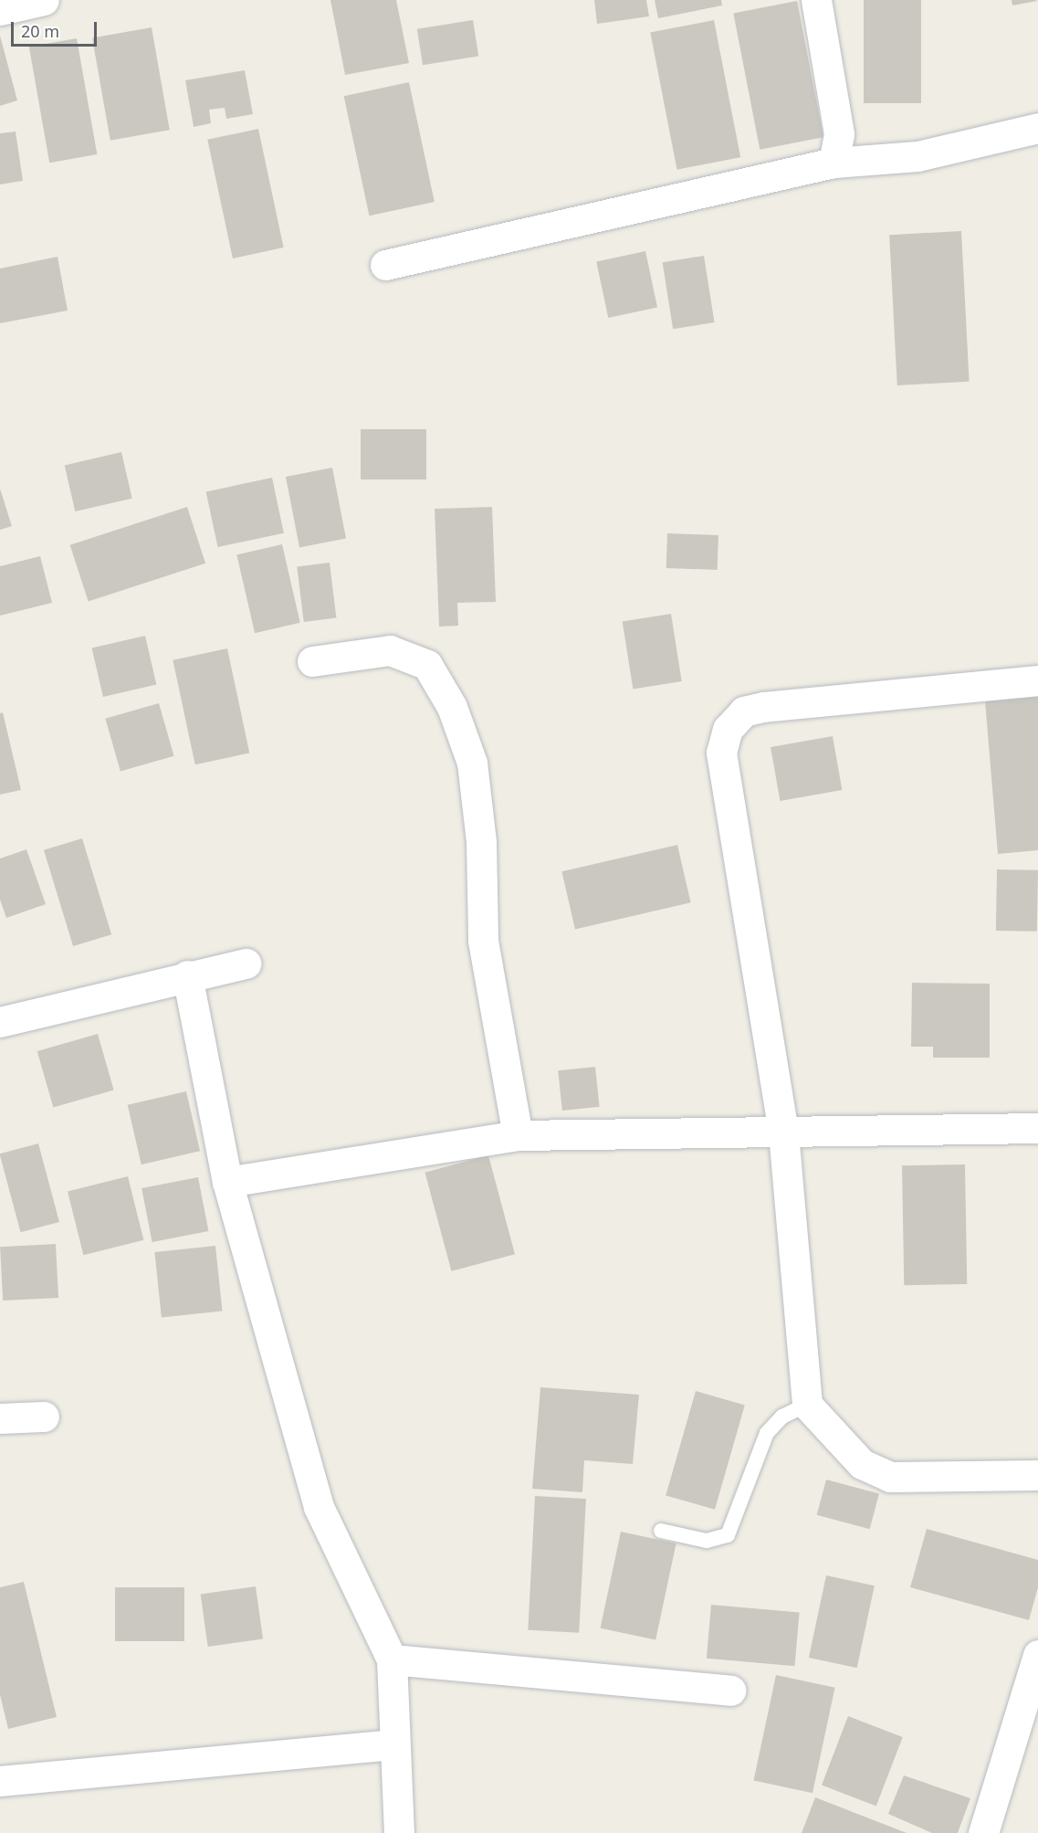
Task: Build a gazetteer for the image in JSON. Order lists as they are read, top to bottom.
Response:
{
  "scale_bar": "20 m"
}
